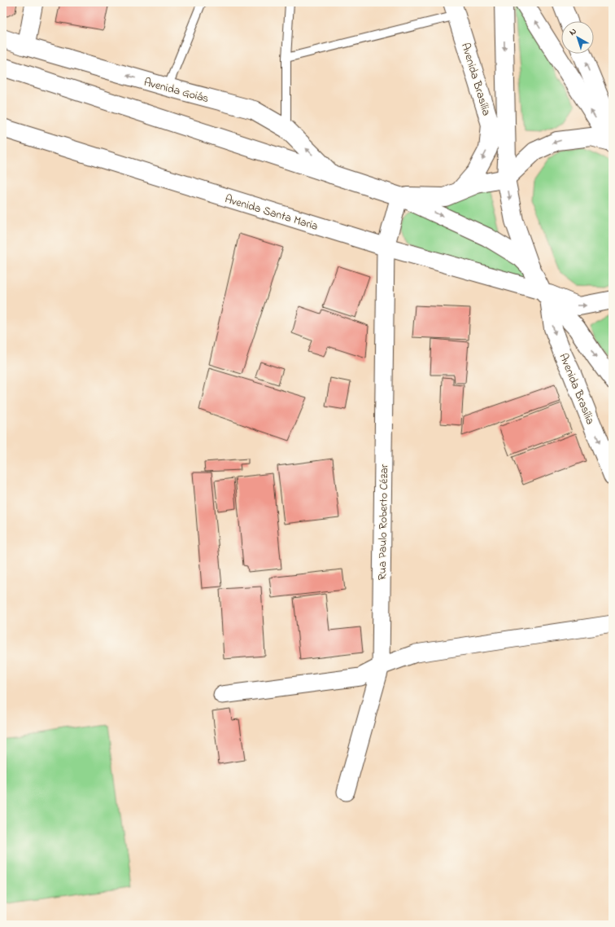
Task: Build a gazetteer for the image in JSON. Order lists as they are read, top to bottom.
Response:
{
  "streets": {
    "main road": ["Avenida Brasília", "Avenida Goiás", "Avenida Santa Maria"],
    "street": ["Rua Paulo Roberto Cézar"]
  },
  "crossings": [
    ["Avenida Brasília", "Avenida Santa Maria"],
    ["Avenida Santa Maria", "Rua Paulo Roberto Cézar"]
  ],
  "north": "top left"
}
